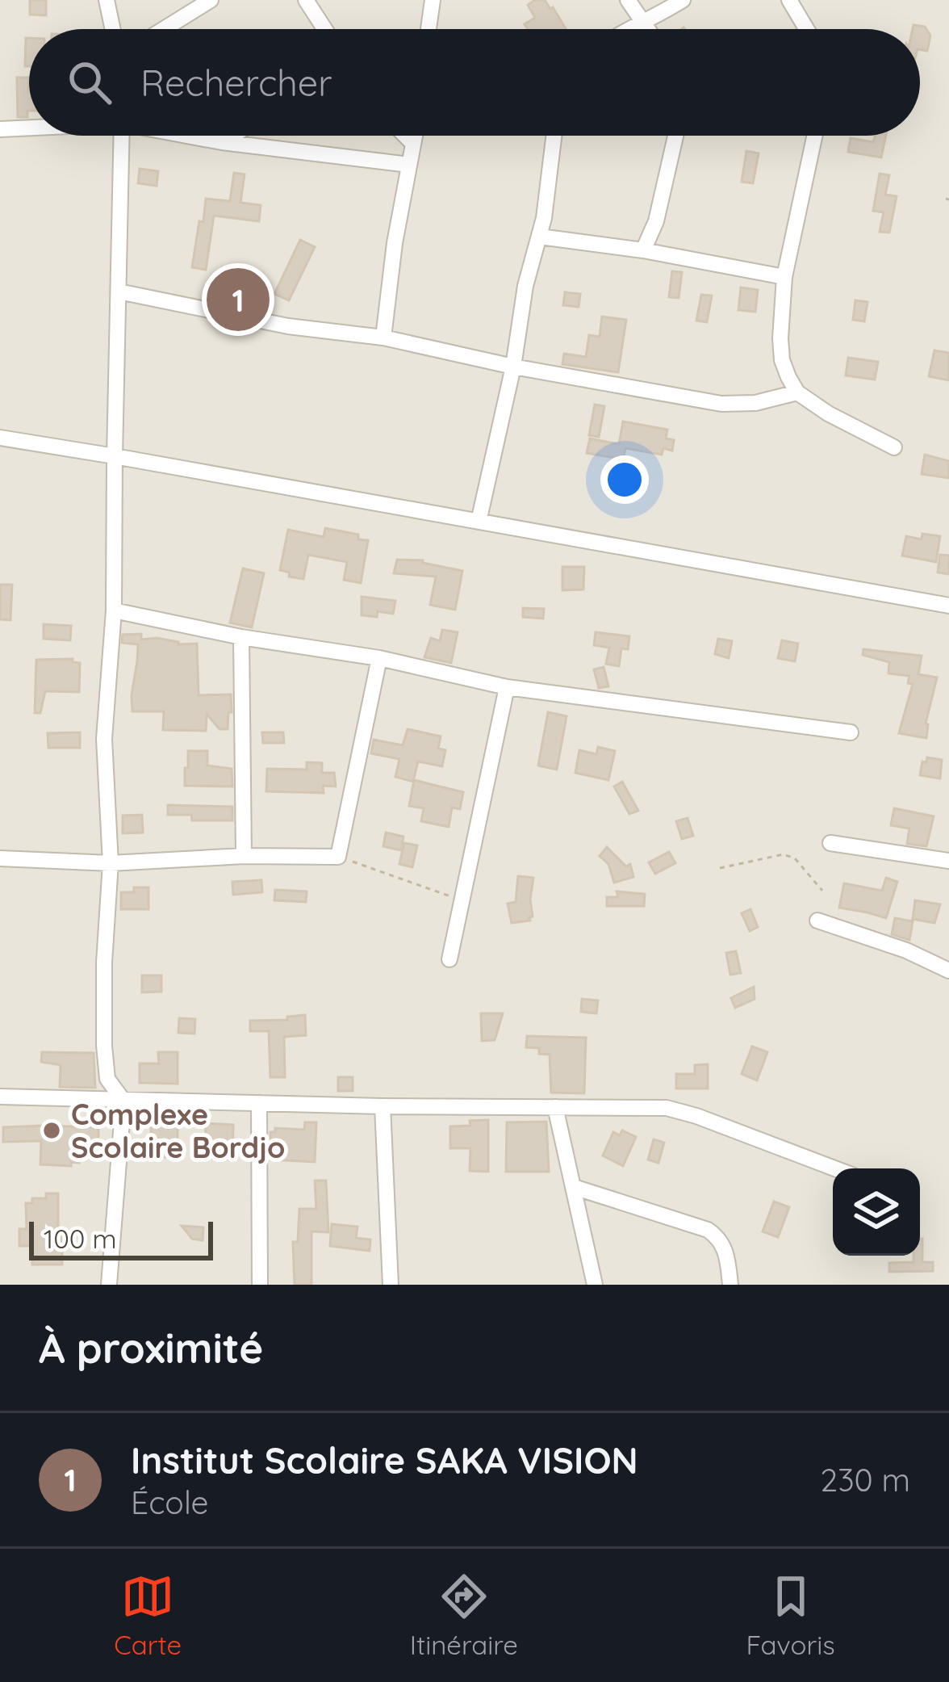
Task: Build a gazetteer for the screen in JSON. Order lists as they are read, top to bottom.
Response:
{
  "places": ["Complexe Scolaire Bordjo"],
  "scale_bar": "100 m",
  "page": {
    "search": "Rechercher",
    "pins": "1",
    "scale": "100 m",
    "heading": "À proximité",
    "list": [
      {
        "mark": "1",
        "name": "Institut Scolaire SAKA VISION",
        "note": "École",
        "value": "230 m"
      }
    ],
    "nav": ["Carte", "Itinéraire", "Favoris"]
  }
}
